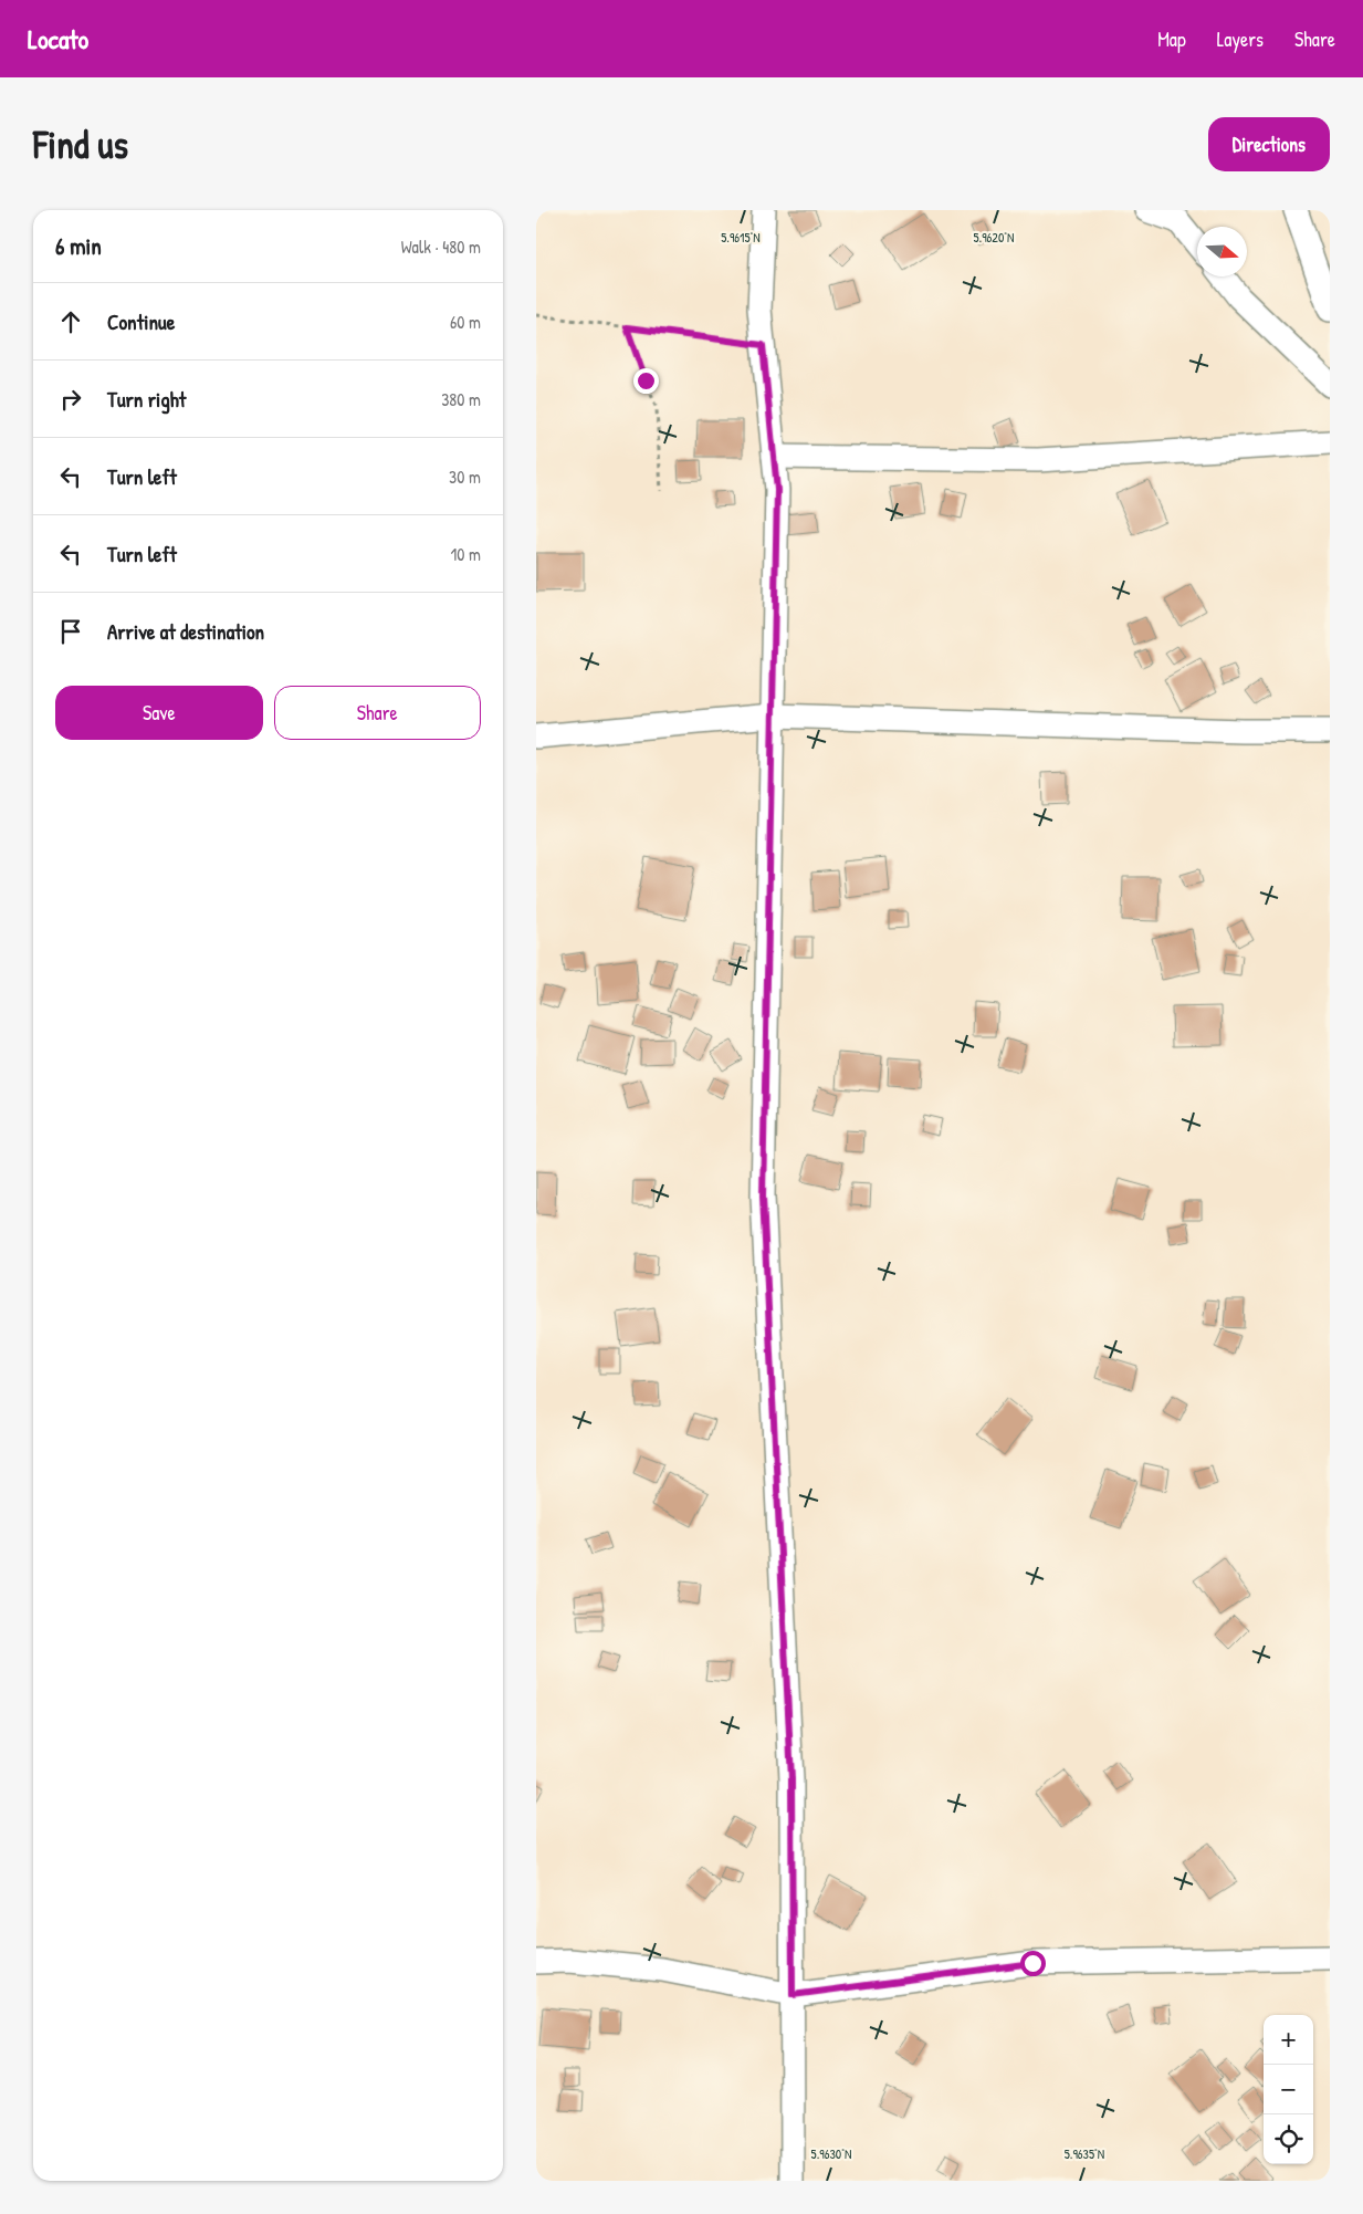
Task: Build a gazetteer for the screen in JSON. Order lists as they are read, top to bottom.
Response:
{
  "north": "right",
  "page": {
    "header": "Locato",
    "nav": ["Map", "Layers", "Share"],
    "buttons": [
      "Directions",
      ["Save", "Share"]
    ],
    "title": "Find us",
    "heading": ["6 min", "Walk · 480 m"],
    "list": [
      ["Continue", "60 m"],
      ["Turn right", "380 m"],
      ["Turn left", "30 m"],
      ["Turn left", "10 m"],
      "Arrive at destination"
    ],
    "map_buttons": ["+", "−"]
  },
  "coordinates": [
    "5.9615°N",
    "5.9620°N",
    "5.9630°N",
    "5.9635°N"
  ]
}
